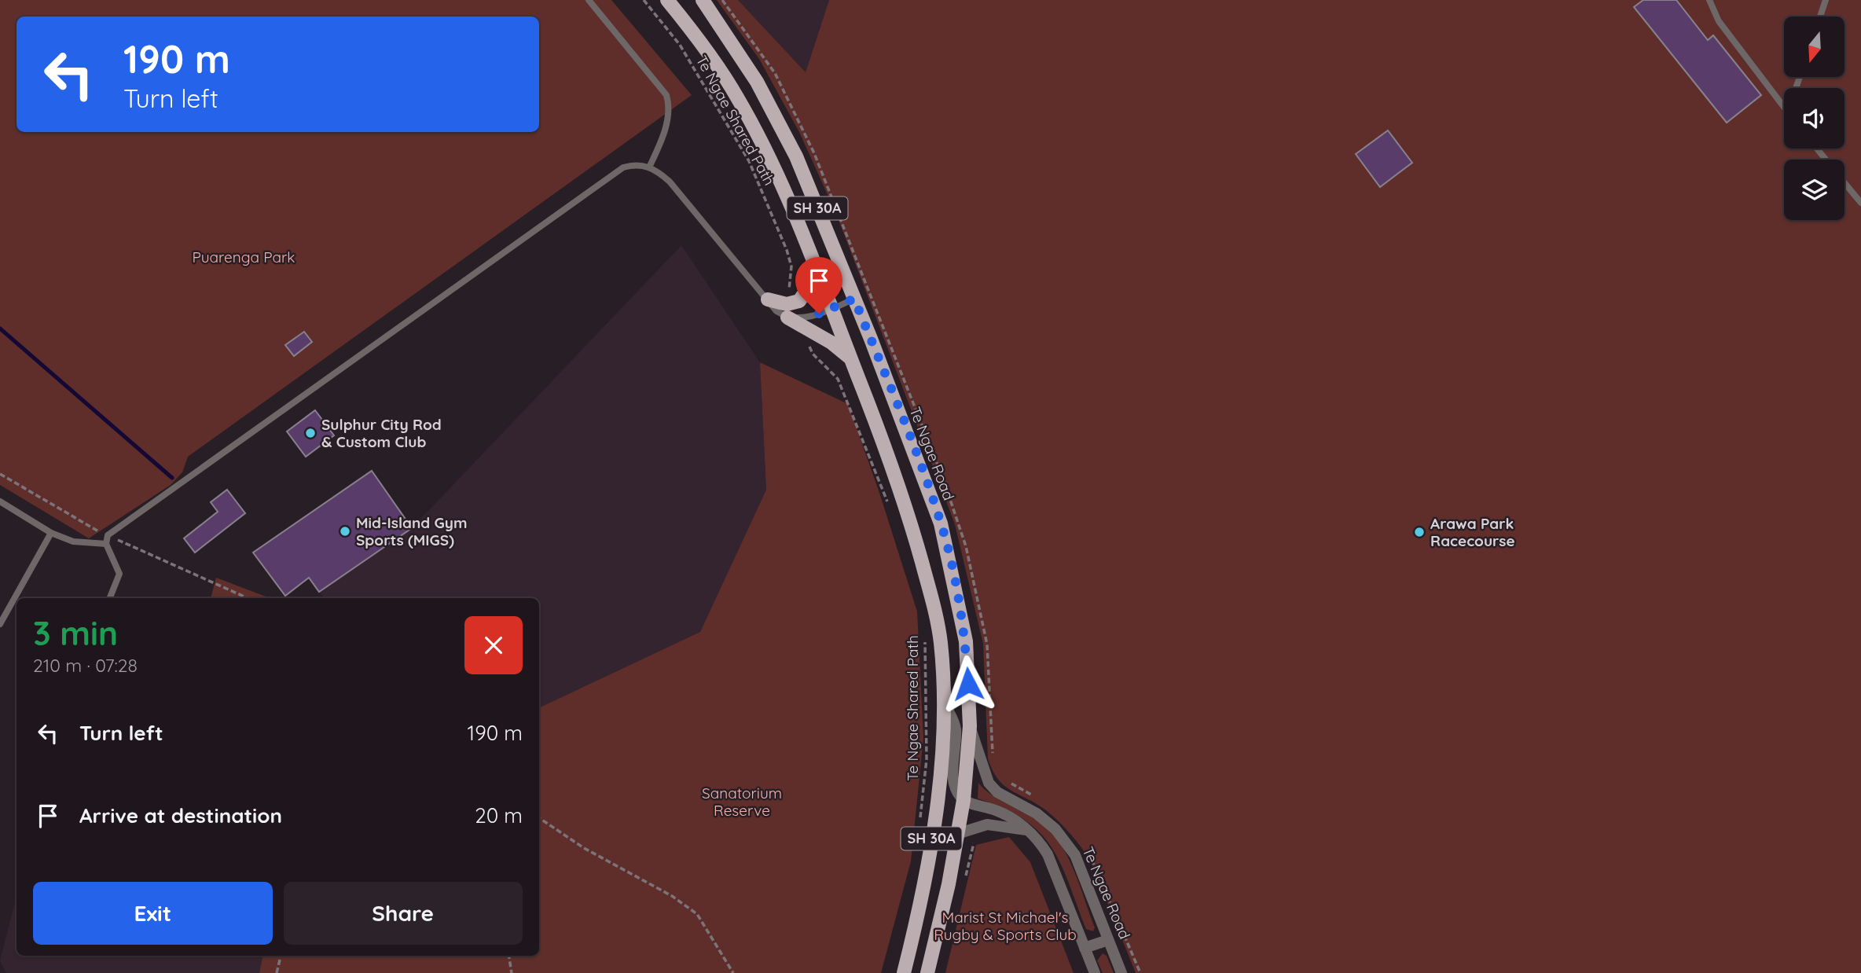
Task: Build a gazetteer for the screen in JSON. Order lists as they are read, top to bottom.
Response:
{
  "streets": {
    "main road": ["SH 30A", "Te Ngae Road"],
    "path": ["Te Ngae Shared Path"]
  },
  "crossings": [
    ["SH 30A", "Te Ngae Road"]
  ],
  "parks": ["Puarenga Park", "Sanatorium Reserve", "Marist St Michael's Rugby & Sports Club"],
  "places": ["Sulphur City Rod & Custom Club", "Mid-Island Gym Sports (MIGS)", "Arawa Park Racecourse"],
  "north": "bottom",
  "page": {
    "turn": ["190 m", "Turn left"],
    "heading": ["3 min", "210 m · 07:28"],
    "list": [
      {
        "name": "Turn left",
        "value": "190 m"
      },
      {
        "name": "Arrive at destination",
        "value": "20 m"
      }
    ],
    "buttons": ["Exit", "Share"]
  }
}
